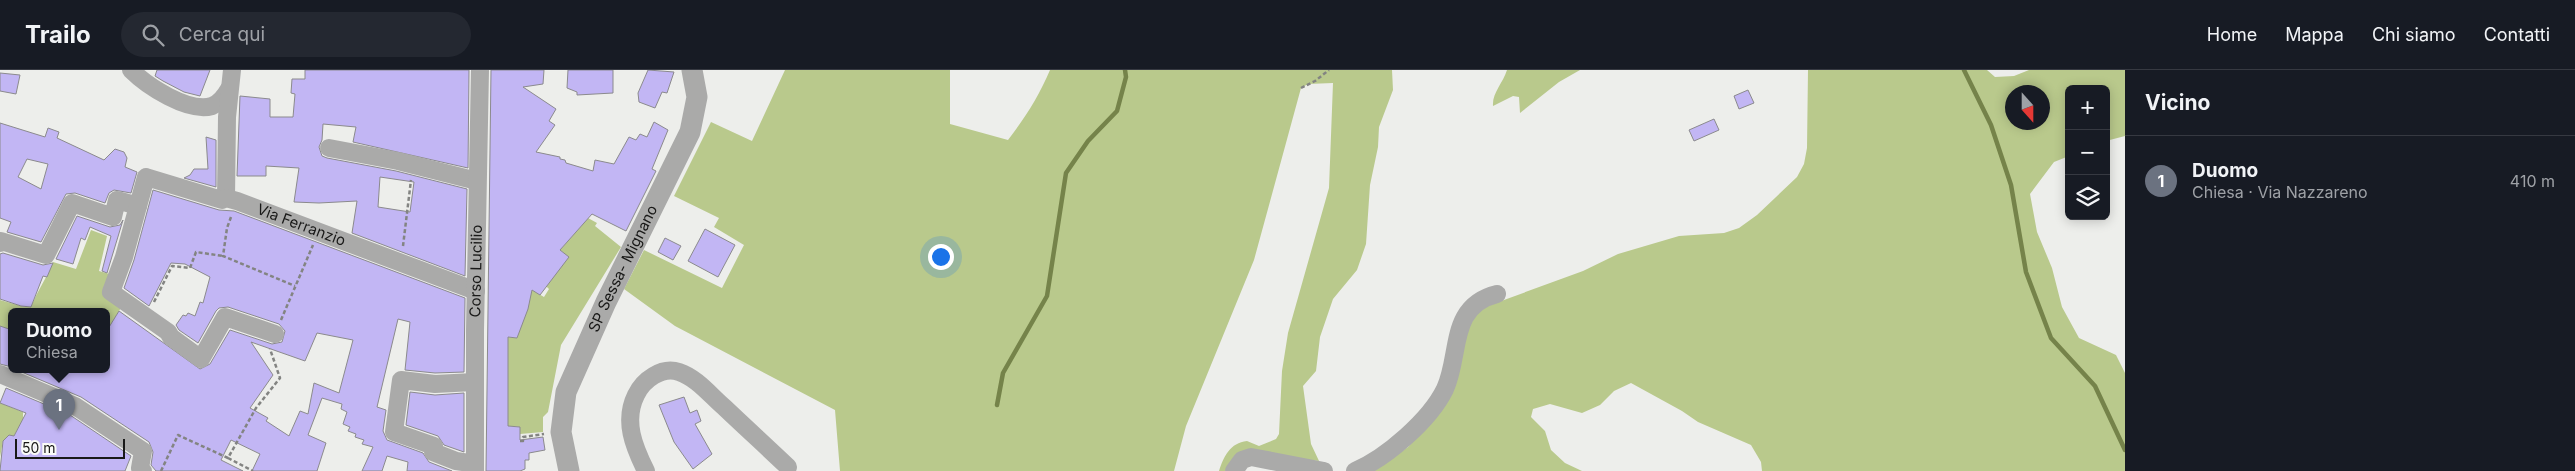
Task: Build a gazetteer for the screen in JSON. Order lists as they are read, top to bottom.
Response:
{
  "streets": {
    "street": ["Via Ferranzio", "SP Sessa- Mignano", "Corso Lucilio"]
  },
  "crossings": [
    ["Via Ferranzio", "Corso Lucilio"]
  ],
  "scale_bar": "50 m",
  "north": "bottom",
  "page": {
    "header": "Trailo",
    "search": "Cerca qui",
    "nav": [
      "Home",
      "Mappa",
      "Chi siamo",
      "Contatti"
    ],
    "heading": "Vicino",
    "map_buttons": ["+", "−"],
    "list": [
      {
        "mark": "1",
        "name": "Duomo",
        "note": "Chiesa · Via Nazzareno",
        "value": "410 m"
      }
    ],
    "popup": ["Duomo", "Chiesa"],
    "pins": "1",
    "scale": "50 m"
  }
}
